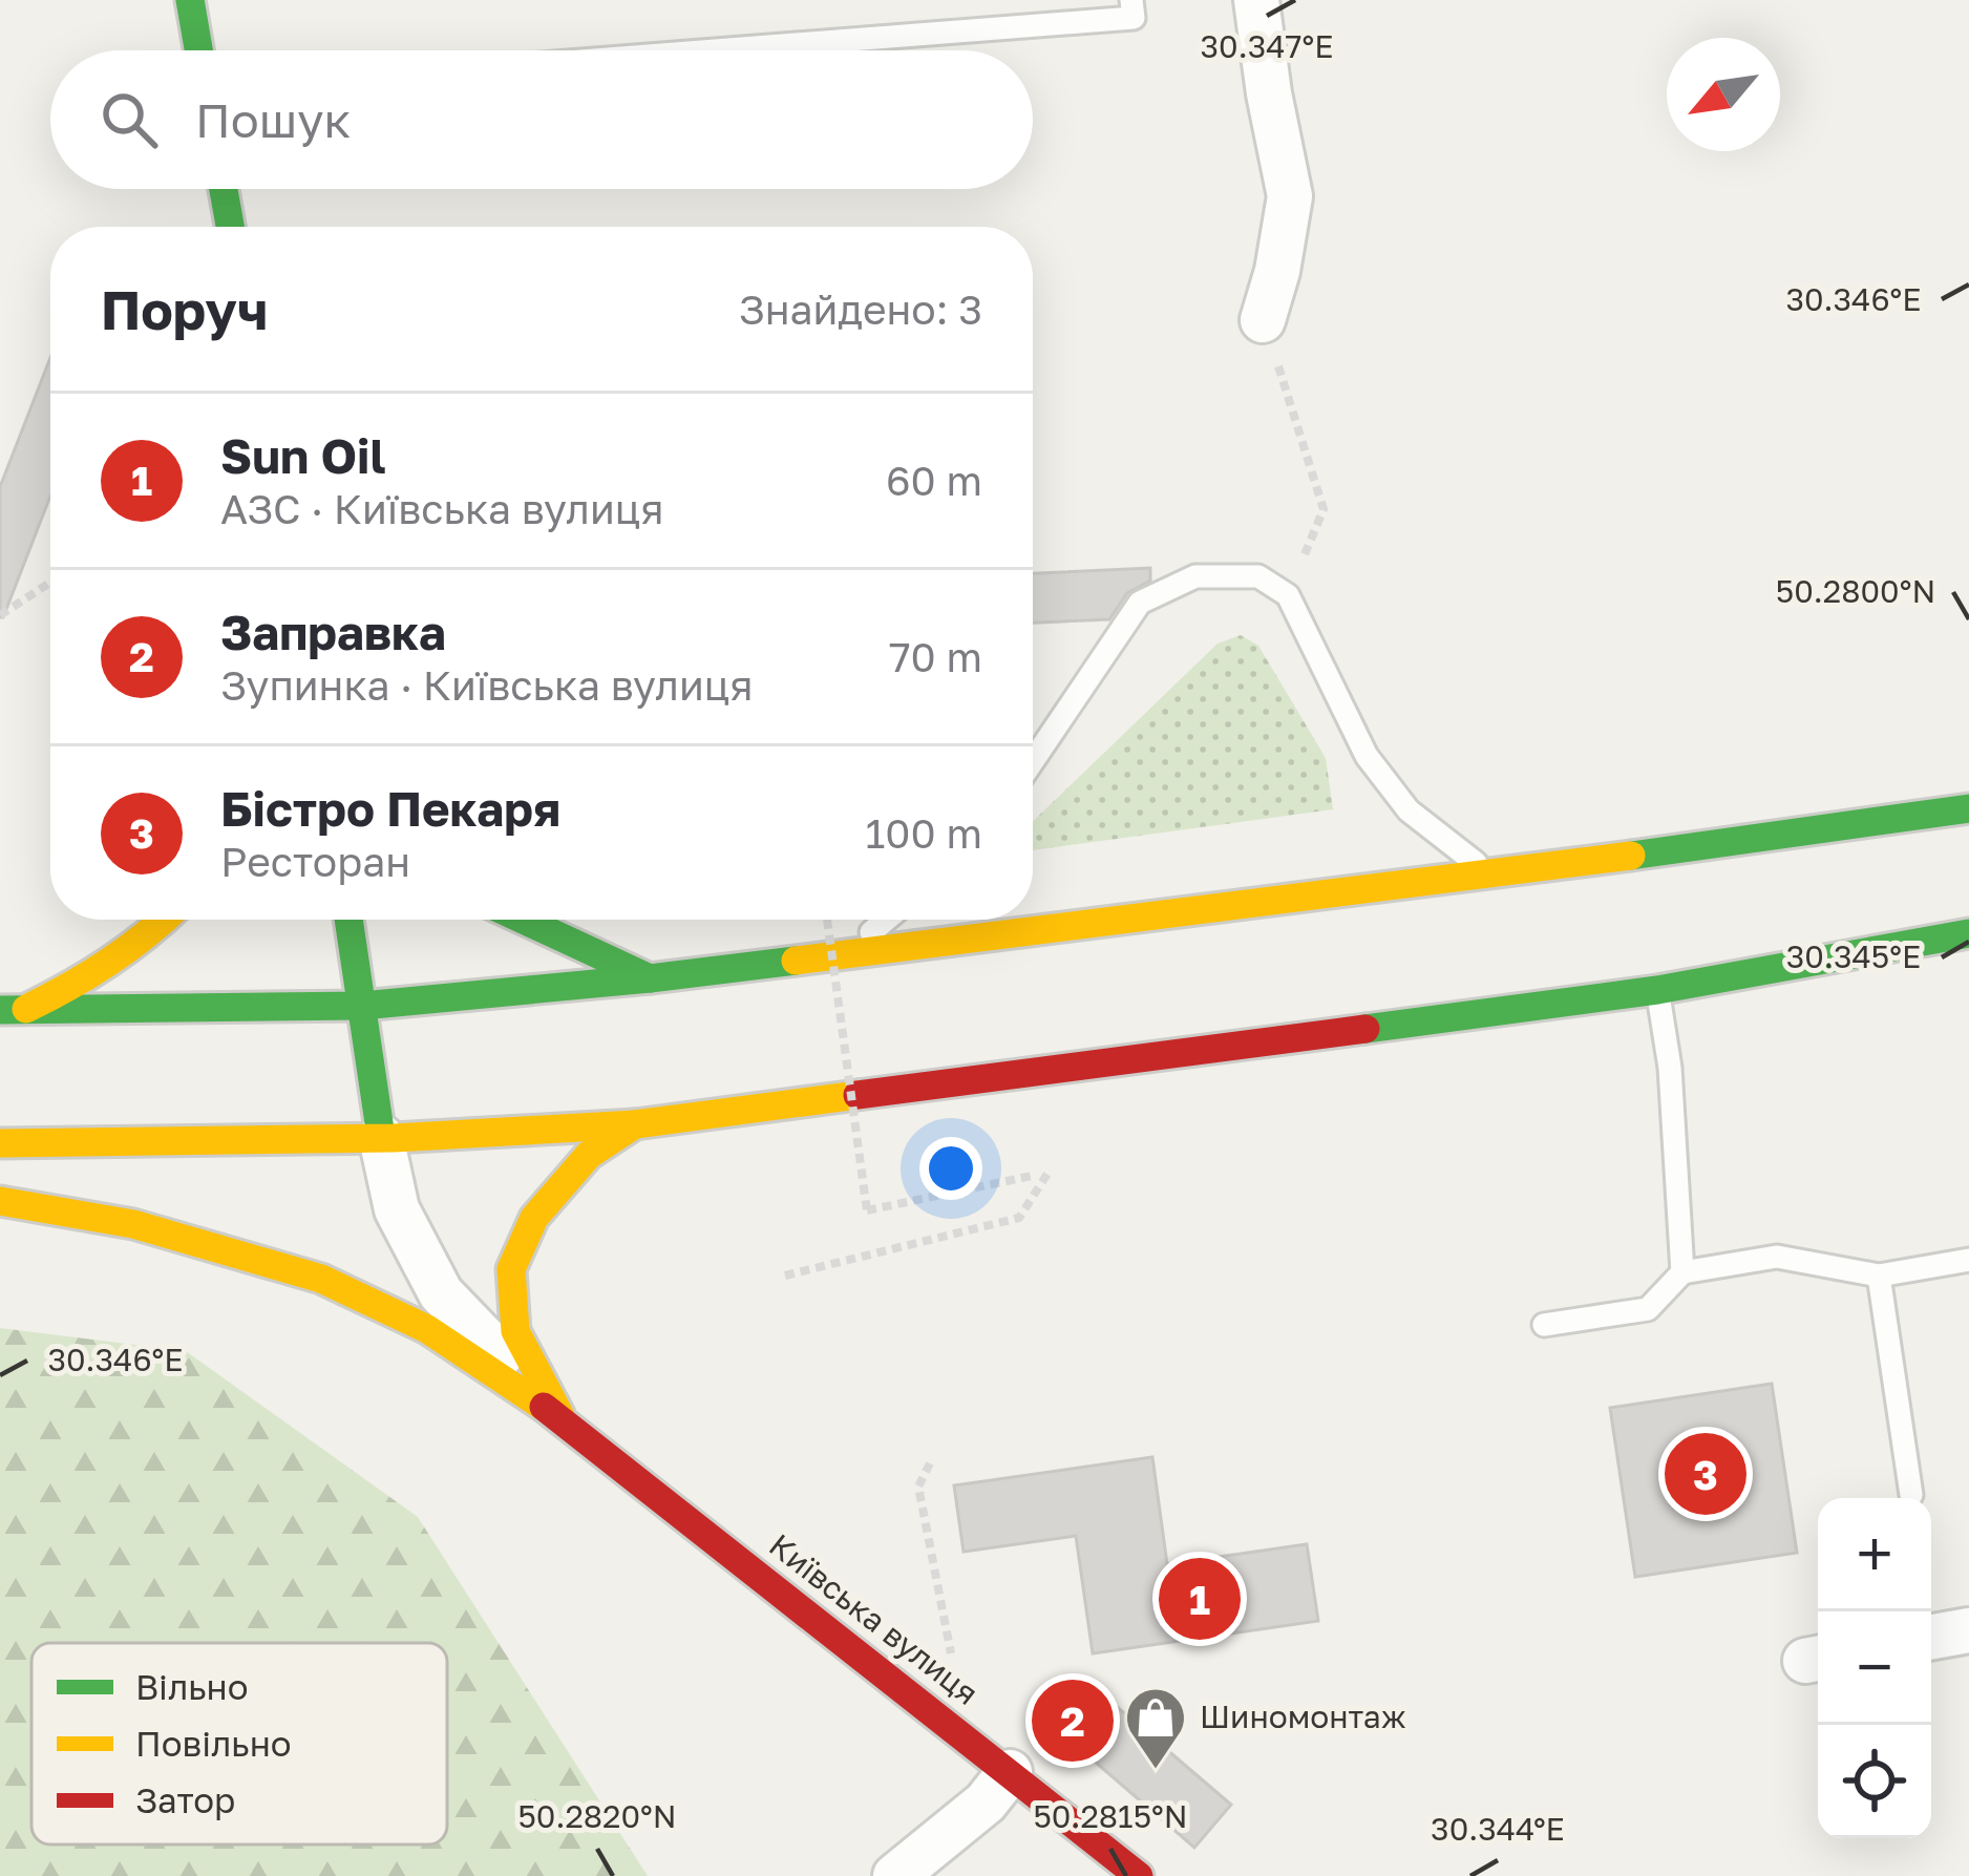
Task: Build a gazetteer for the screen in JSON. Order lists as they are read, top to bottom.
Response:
{
  "streets": {
    "main road": ["Київська вулиця"]
  },
  "places": {
    "shop": ["Шиномонтаж"]
  },
  "legend": ["Вільно", "Повільно", "Затор"],
  "north": "bottom left",
  "page": {
    "search": "Пошук",
    "heading": ["Поруч", "Знайдено: 3"],
    "list": [
      {
        "mark": "1",
        "name": "Sun Oil",
        "note": "АЗС · Київська вулиця",
        "value": "60 m"
      },
      {
        "mark": "2",
        "name": "Заправка",
        "note": "Зупинка · Київська вулиця",
        "value": "70 m"
      },
      {
        "mark": "3",
        "name": "Бістро Пекаря",
        "note": "Ресторан",
        "value": "100 m"
      }
    ],
    "pins": ["3", "1", "2"],
    "map_buttons": ["+", "−"]
  },
  "coordinates": [
    "30.347°E",
    "30.346°E",
    "50.2800°N",
    "30.345°E",
    "50.2820°N",
    "50.2815°N",
    "30.344°E"
  ]
}
